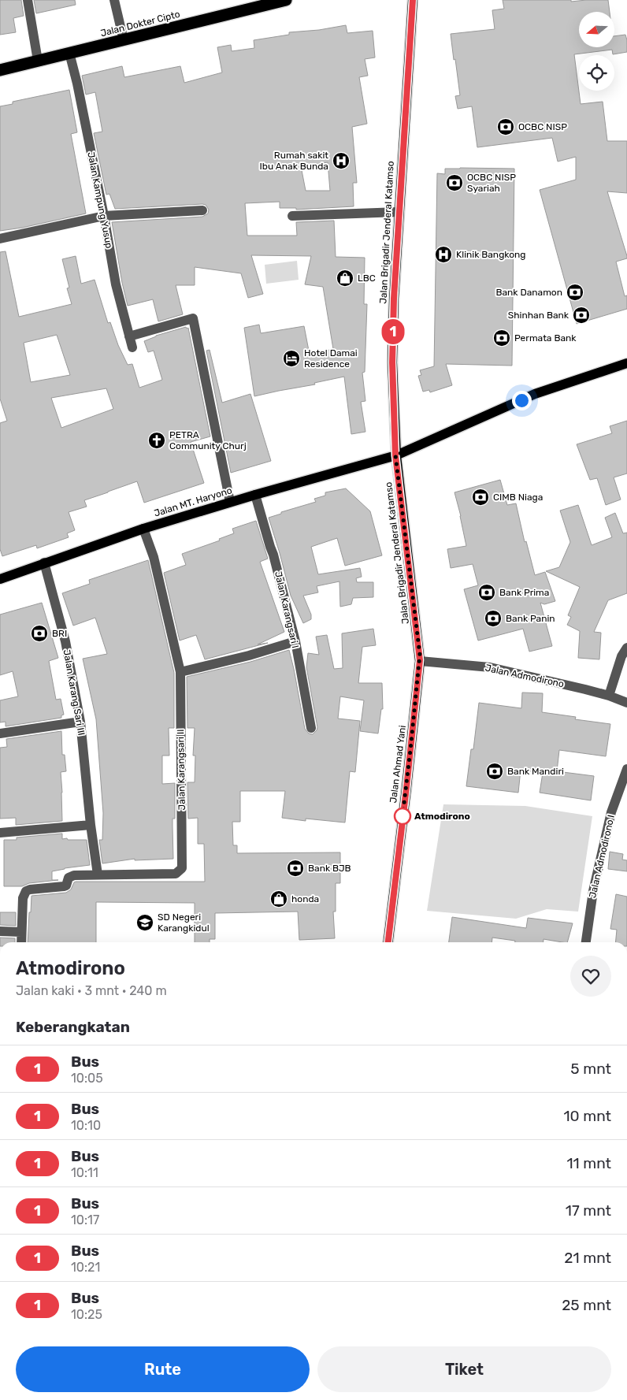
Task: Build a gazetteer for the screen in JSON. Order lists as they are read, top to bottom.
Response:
{
  "streets": {
    "highway": ["Jalan Dokter Cipto"],
    "main road": ["Jalan Brigadir Jenderal Katamso", "Jalan MT. Haryono", "Jalan Ahmad Yani"],
    "street": [
      "Jalan Kampung Yusup",
      "Jalan Karangsari I",
      "Jalan Admodirono",
      "Jalan Karang Sari III",
      "Jalan Karangsari II",
      "Jalan Admodirono I"
    ]
  },
  "crossings": [
    ["Jalan Dokter Cipto", "Jalan Kampung Yusup"],
    ["Jalan Brigadir Jenderal Katamso", "Jalan MT. Haryono"],
    ["Jalan Brigadir Jenderal Katamso", "Jalan Admodirono"],
    ["Jalan Brigadir Jenderal Katamso", "Jalan Ahmad Yani"],
    ["Jalan MT. Haryono", "Jalan Karangsari I"],
    ["Jalan MT. Haryono", "Jalan Karang Sari III"],
    ["Jalan MT. Haryono", "Jalan Karangsari II"],
    ["Jalan Admodirono", "Jalan Ahmad Yani"],
    ["Jalan Karang Sari III", "Jalan Karangsari II"]
  ],
  "places": {
    "bank": [
      "OCBC NISP",
      "OCBC NISP Syariah",
      "Bank Danamon",
      "Shinhan Bank",
      "Permata Bank",
      "CIMB Niaga",
      "Bank Prima",
      "Bank Panin",
      "BRI",
      "Bank Mandiri",
      "Bank BJB"
    ],
    "hospital": ["Rumah sakit Ibu Anak Bunda", "Klinik Bangkong"],
    "shop": ["LBC", "honda"],
    "hotel": ["Hotel Damai Residence"],
    "church": ["PETRA Community Churj"],
    "other": ["Atmodirono"],
    "school or university": ["SD Negeri Karangkidul"]
  },
  "lines": ["bus line 1"],
  "north": "left",
  "page": {
    "on_map": "1",
    "heading": [
      ["Atmodirono", "Jalan kaki · 3 mnt · 240 m"],
      "Keberangkatan"
    ],
    "list": [
      {
        "mark": "1",
        "name": "Bus",
        "note": "10:05",
        "value": "5 mnt"
      },
      {
        "mark": "1",
        "name": "Bus",
        "note": "10:10",
        "value": "10 mnt"
      },
      {
        "mark": "1",
        "name": "Bus",
        "note": "10:11",
        "value": "11 mnt"
      },
      {
        "mark": "1",
        "name": "Bus",
        "note": "10:17",
        "value": "17 mnt"
      },
      {
        "mark": "1",
        "name": "Bus",
        "note": "10:21",
        "value": "21 mnt"
      },
      {
        "mark": "1",
        "name": "Bus",
        "note": "10:25",
        "value": "25 mnt"
      }
    ],
    "buttons": ["Rute", "Tiket"]
  }
}
